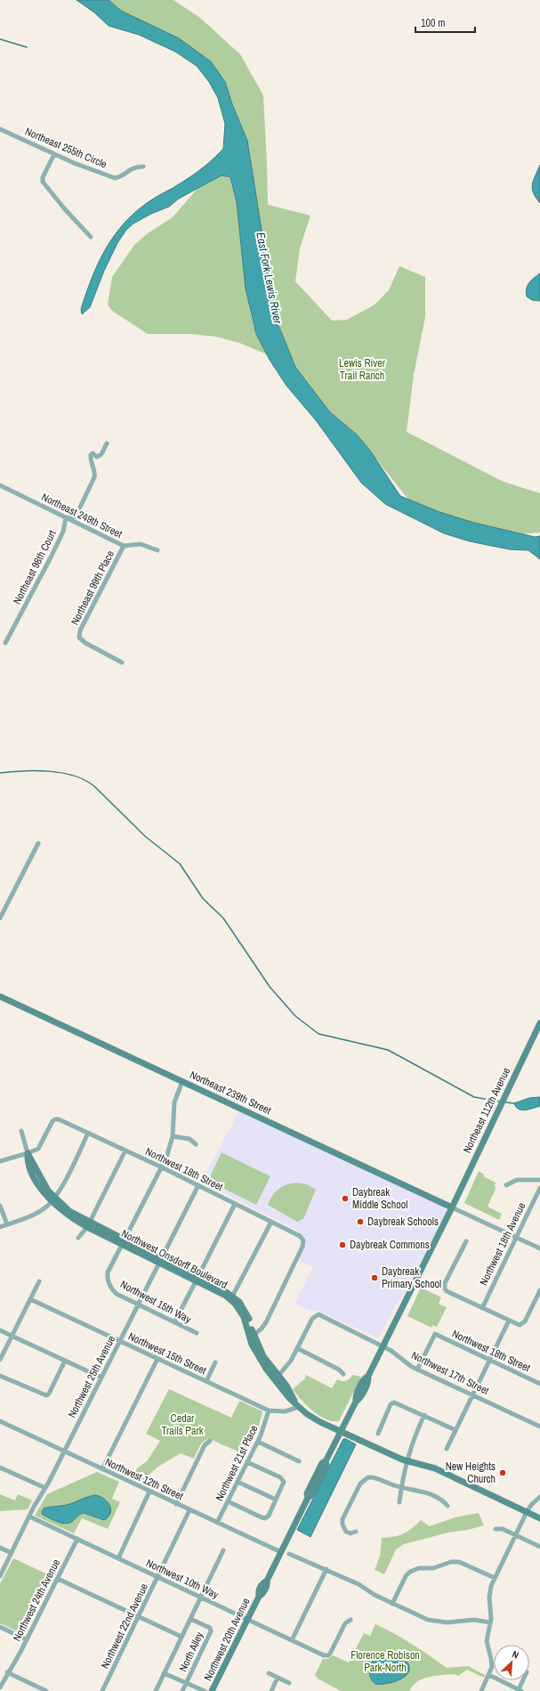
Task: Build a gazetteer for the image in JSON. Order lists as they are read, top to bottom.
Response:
{
  "streets": {
    "street": [
      "Northeast 255th Circle",
      "Northeast 249th Street",
      "Northeast 98th Court",
      "Northeast 99th Place",
      "Northeast 239th Street",
      "Northeast 112th Avenue",
      "Northwest 18th Street",
      "Northwest 18th Avenue",
      "Northwest Onsdorff Boulevard",
      "Northwest 15th Way",
      "Northwest 15th Street",
      "Northwest 17th Street",
      "Northwest 25th Avenue",
      "Northwest 21st Place",
      "Northwest 12th Street",
      "Northwest 10th Way",
      "Northwest 24th Avenue",
      "Northwest 22nd Avenue",
      "Northwest 20th Avenue",
      "North Alley"
    ]
  },
  "crossings": [
    ["Northeast 249th Street", "Northeast 98th Court"],
    ["Northeast 249th Street", "Northeast 99th Place"],
    ["Northeast 239th Street", "Northeast 112th Avenue"],
    ["Northeast 239th Street", "Northwest 20th Avenue"],
    ["Northeast 112th Avenue", "Northwest 20th Avenue"],
    ["Northwest 18th Street", "Northwest Onsdorff Boulevard"],
    ["Northwest 18th Street", "Northwest 17th Street"],
    ["Northwest 18th Street", "Northwest 25th Avenue"],
    ["Northwest Onsdorff Boulevard", "Northwest 15th Way"],
    ["Northwest Onsdorff Boulevard", "Northwest 15th Street"],
    ["Northwest Onsdorff Boulevard", "Northwest 25th Avenue"],
    ["Northwest Onsdorff Boulevard", "Northwest 20th Avenue"],
    ["Northwest 15th Way", "Northwest 25th Avenue"],
    ["Northwest 15th Street", "Northwest 25th Avenue"],
    ["Northwest 15th Street", "Northwest 21st Place"],
    ["Northwest 17th Street", "Northwest 20th Avenue"],
    ["Northwest 25th Avenue", "Northwest 12th Street"],
    ["Northwest 25th Avenue", "Northwest 10th Way"],
    ["Northwest 21st Place", "Northwest 12th Street"],
    ["Northwest 12th Street", "Northwest 22nd Avenue"],
    ["Northwest 12th Street", "Northwest 20th Avenue"],
    ["Northwest 10th Way", "Northwest 24th Avenue"],
    ["Northwest 10th Way", "Northwest 22nd Avenue"],
    ["Northwest 10th Way", "Northwest 20th Avenue"]
  ],
  "water": ["East Fork Lewis River"],
  "parks": ["Lewis River Trail Ranch", "Cedar Trails Park", "Florence Robison Park-North"],
  "places": [
    "Daybreak Middle School",
    "Daybreak Schools",
    "Daybreak Commons",
    "Daybreak Primary School",
    "New Heights Church"
  ],
  "scale_bar": "100 m",
  "north": "top right"
}
